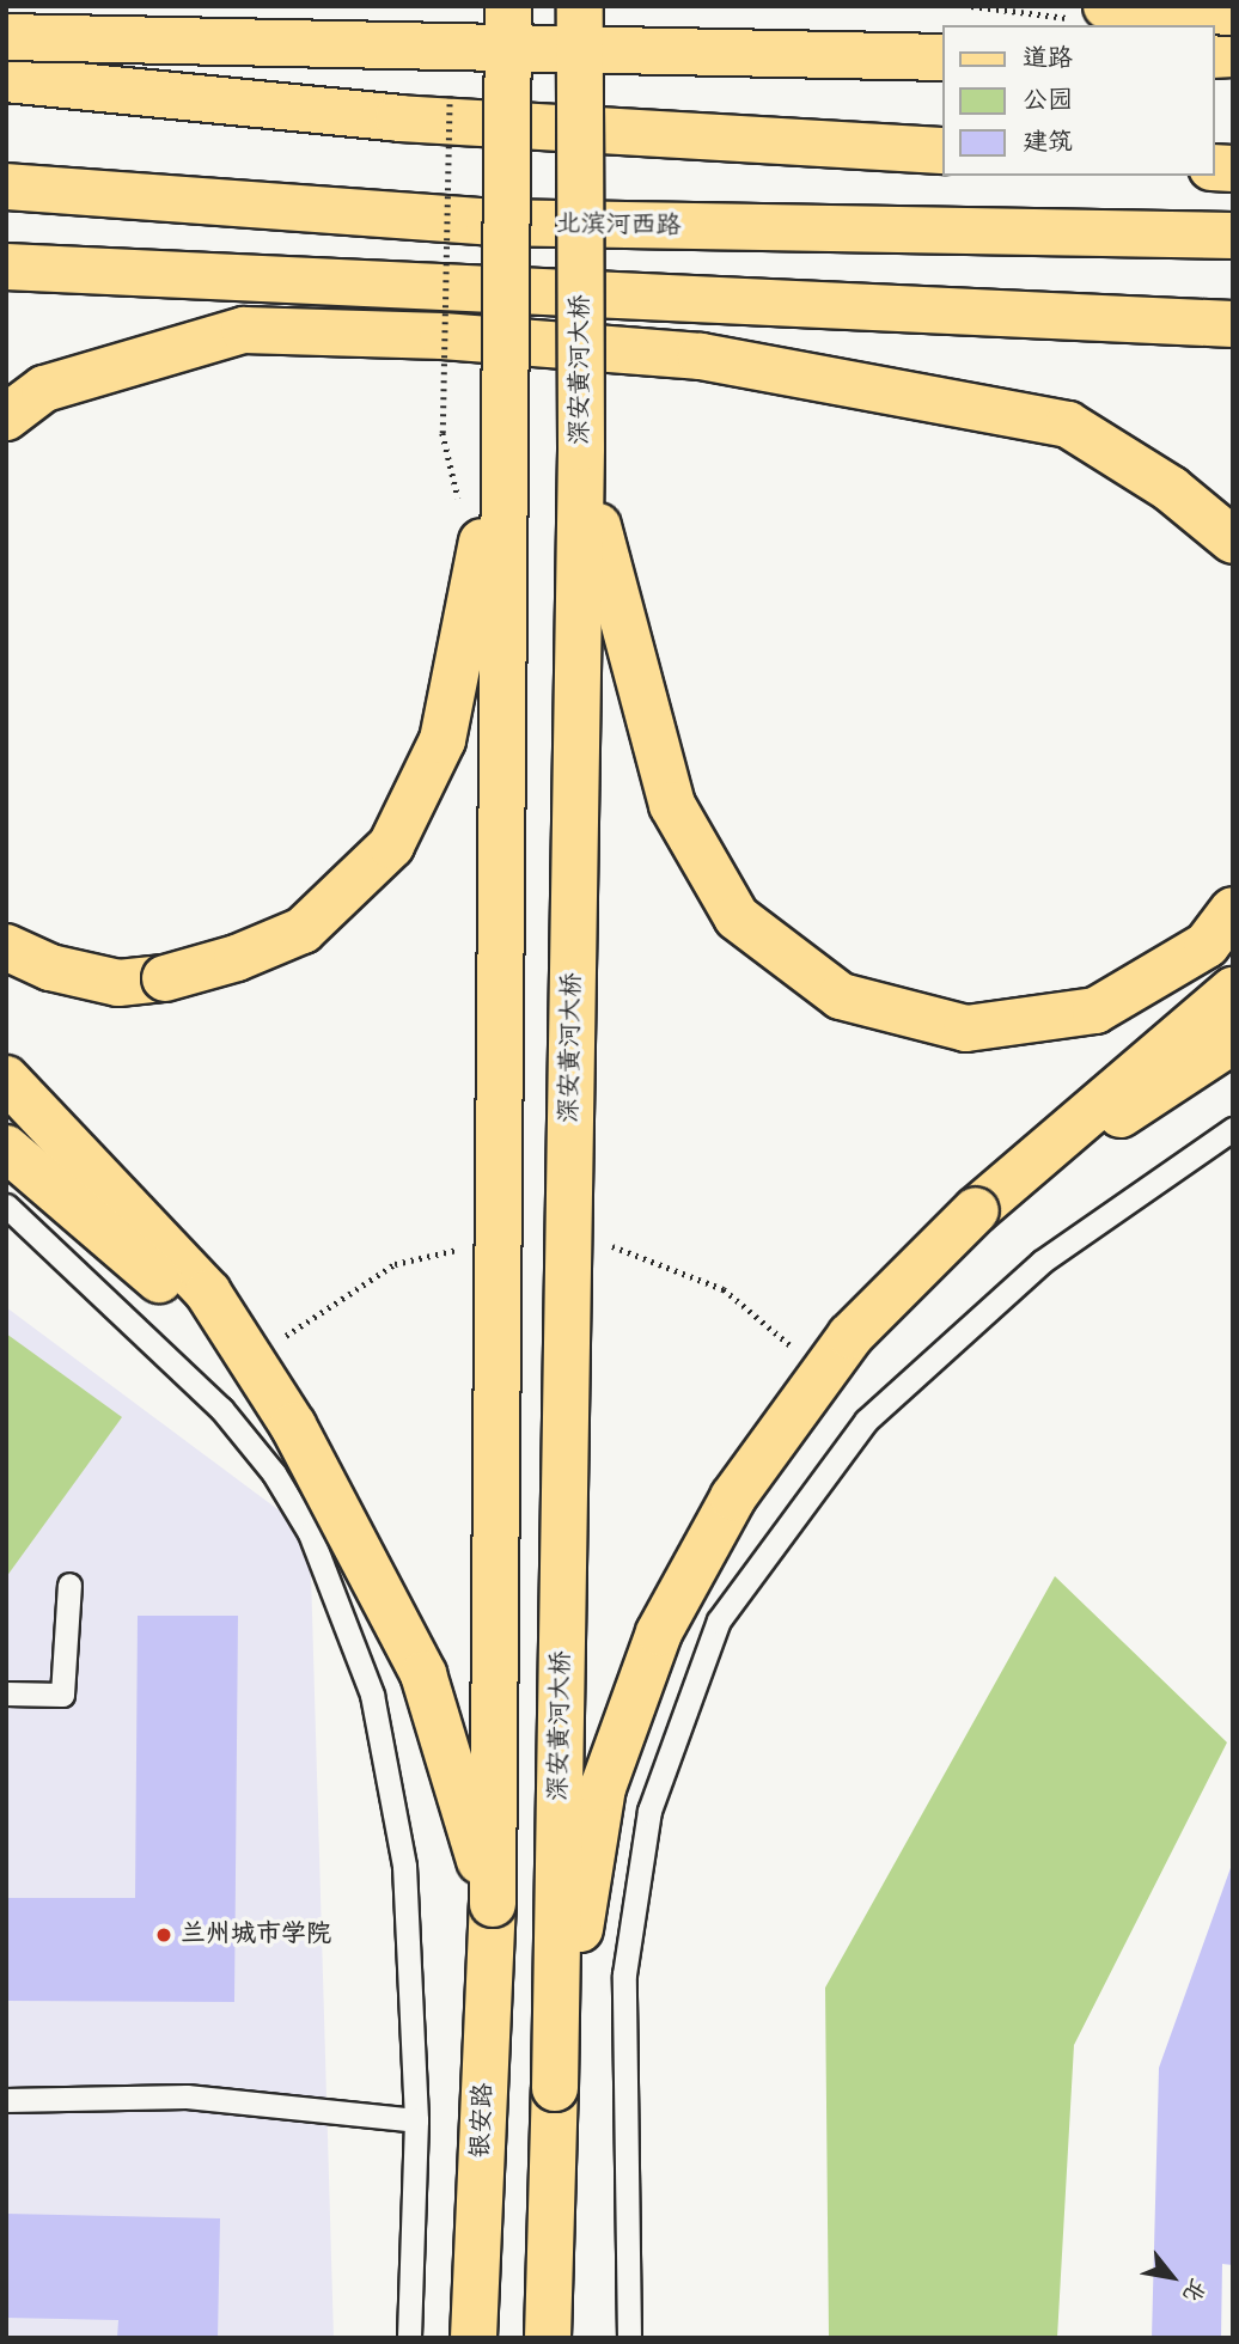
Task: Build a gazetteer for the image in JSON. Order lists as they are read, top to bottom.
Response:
{
  "streets": {
    "main road": ["北滨河西路", "深安黄河大桥", "银安路"]
  },
  "places": ["兰州城市学院"],
  "legend": ["道路", "公园", "建筑"],
  "north": "bottom right"
}
